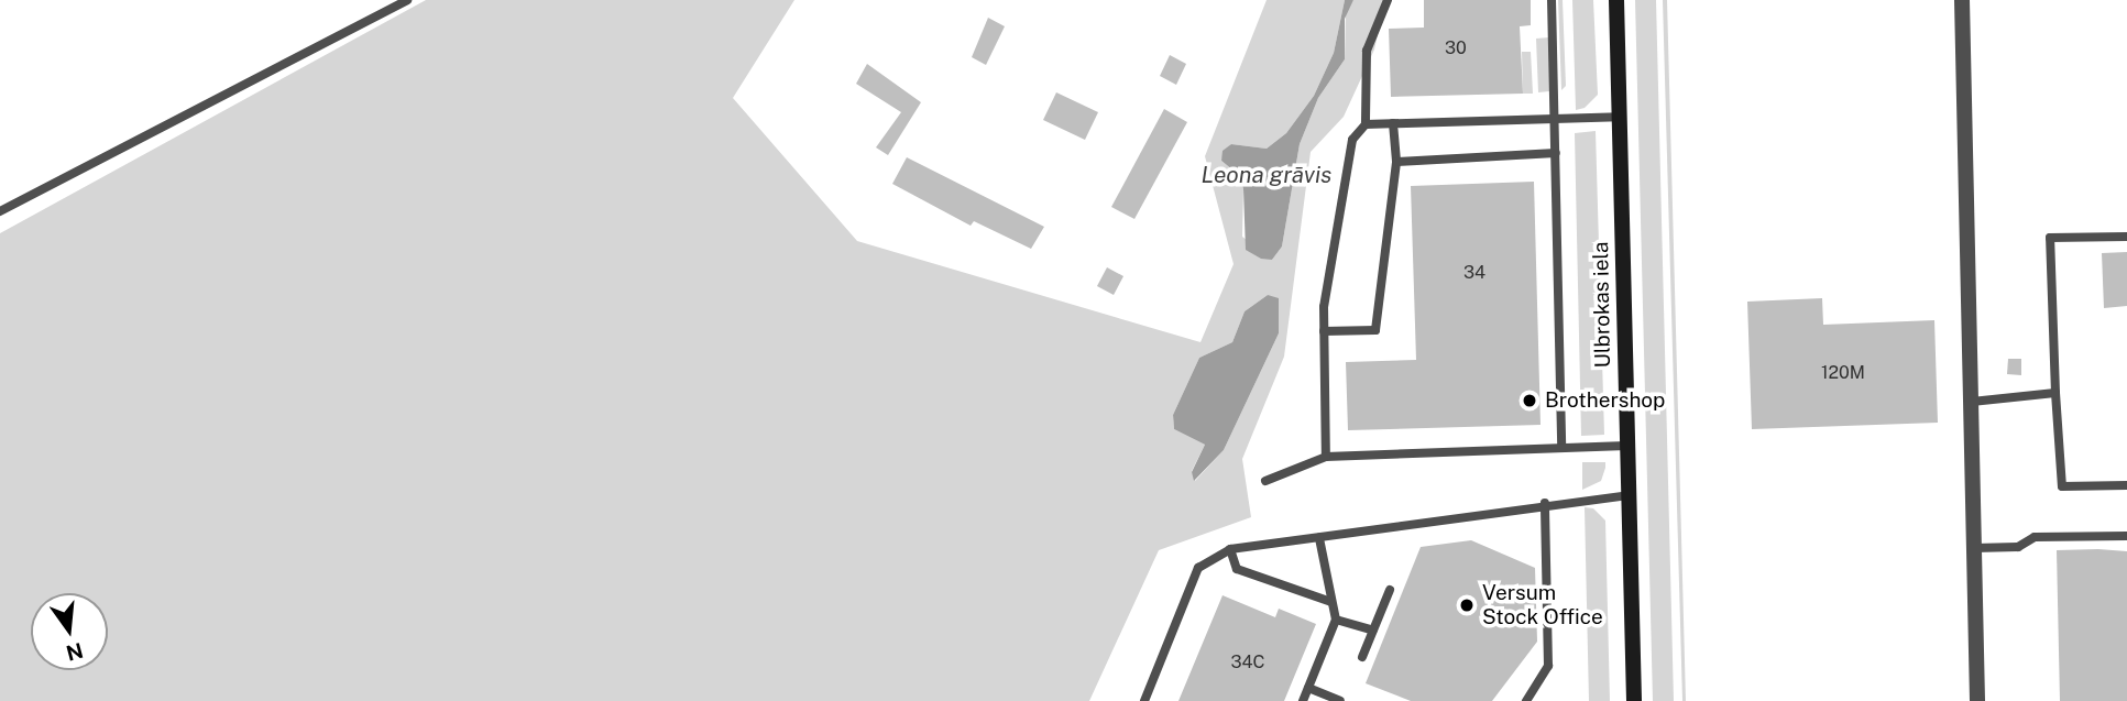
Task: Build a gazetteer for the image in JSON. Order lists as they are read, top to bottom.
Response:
{
  "streets": {
    "main road": ["Ulbrokas iela"]
  },
  "water": ["Leona grāvis"],
  "places": ["Brothershop", "Versum Stock Office"],
  "house_numbers": [
    "30",
    "34",
    "120M",
    "34C"
  ],
  "north": "bottom"
}
